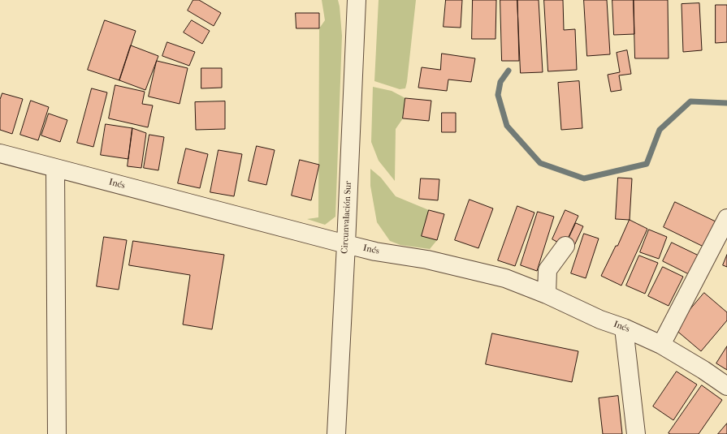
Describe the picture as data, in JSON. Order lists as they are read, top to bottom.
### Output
{
  "streets": {
    "street": ["Inés", "Circunvalación Sur"]
  },
  "crossings": [
    ["Inés", "Circunvalación Sur"]
  ]
}
